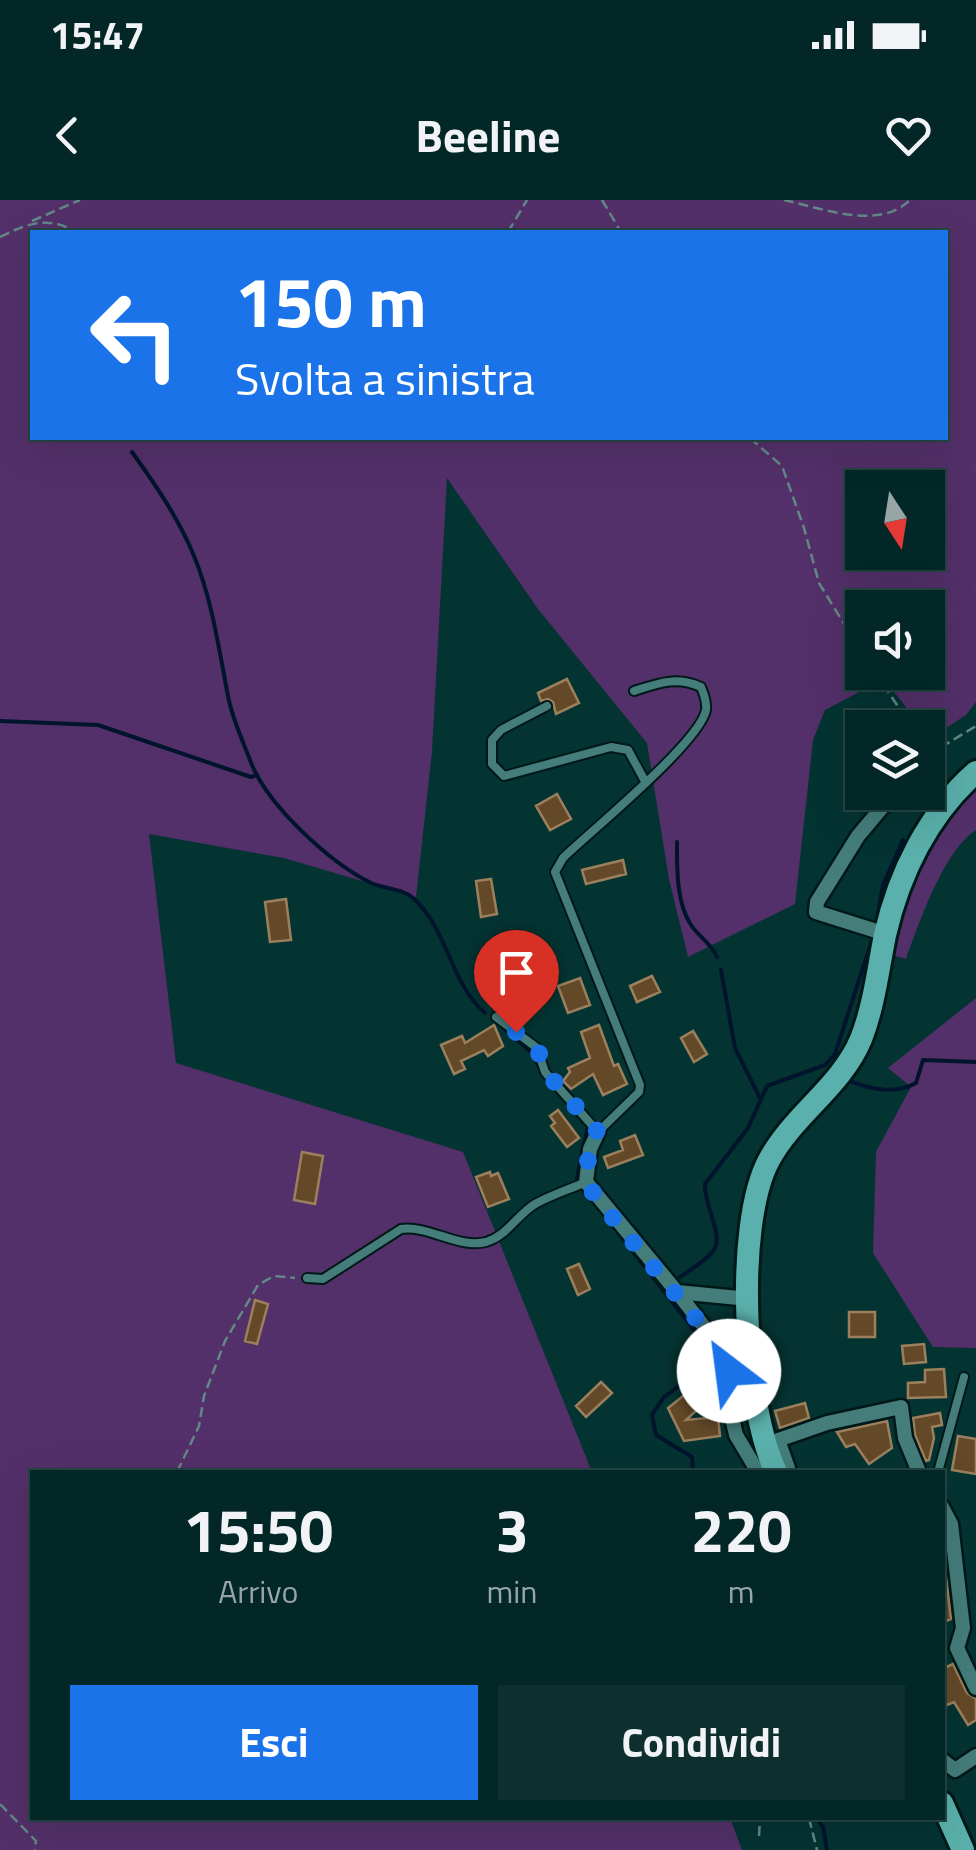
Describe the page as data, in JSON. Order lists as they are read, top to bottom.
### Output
{
  "north": "bottom",
  "page": {
    "status": "15:47",
    "header": "Beeline",
    "turn": ["150 m", "Svolta a sinistra"],
    "eta": [
      "15:50",
      "Arrivo",
      "3",
      "min",
      "220",
      "m"
    ],
    "buttons": ["Esci", "Condividi"]
  }
}
